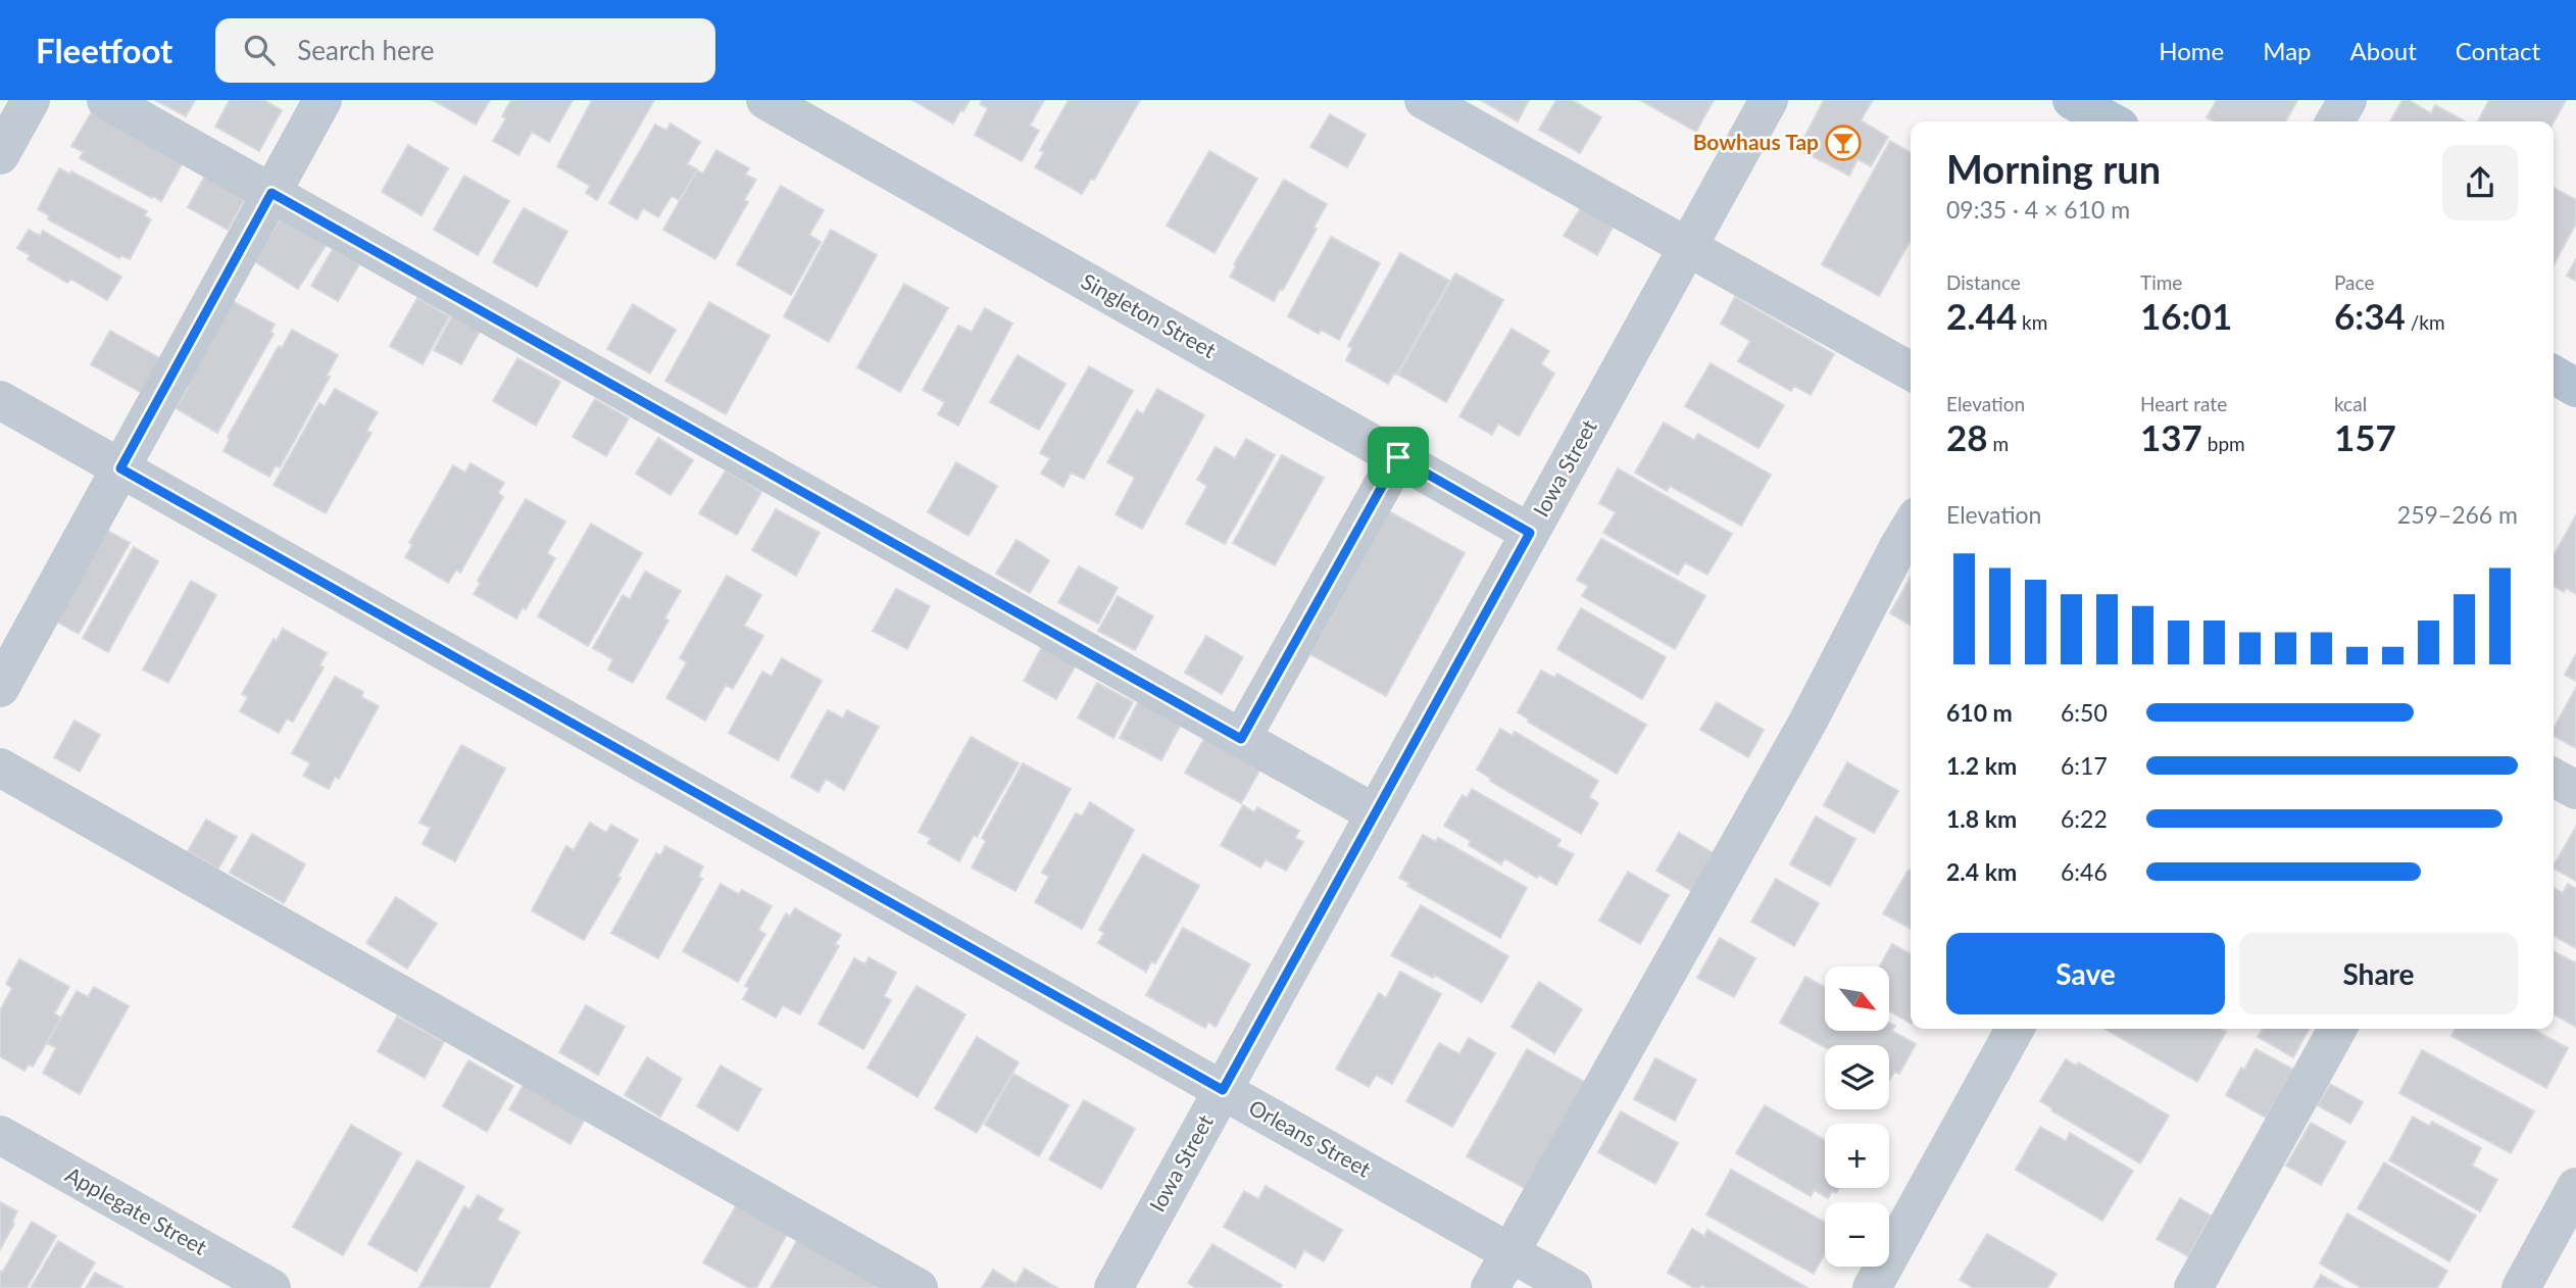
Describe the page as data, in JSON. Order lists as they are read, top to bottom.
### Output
{
  "streets": {
    "street": [
      "Singleton Street",
      "Iowa Street",
      "Orleans Street",
      "Applegate Street"
    ]
  },
  "crossings": [
    ["Singleton Street", "Iowa Street"],
    ["Iowa Street", "Orleans Street"]
  ],
  "places": {
    "bar": ["Bowhaus Tap"]
  },
  "north": "bottom right",
  "page": {
    "header": "Fleetfoot",
    "search": "Search here",
    "nav": [
      "Home",
      "Map",
      "About",
      "Contact"
    ],
    "heading": ["Morning run", "09:35 · 4 × 610 m"],
    "stats": [
      ["Distance", "2.44 km"],
      ["Time", "16:01"],
      ["Pace", "6:34 /km"],
      ["Elevation", "28 m"],
      ["Heart rate", "137 bpm"],
      ["kcal", "157"]
    ],
    "chart": ["Elevation", "259–266 m"],
    "list": [
      {
        "name": "610 m",
        "note": "6:50"
      },
      {
        "name": "1.2 km",
        "note": "6:17"
      },
      {
        "name": "1.8 km",
        "note": "6:22"
      },
      {
        "name": "2.4 km",
        "note": "6:46"
      }
    ],
    "buttons": ["Save", "Share"],
    "map_buttons": ["+", "−"]
  }
}
